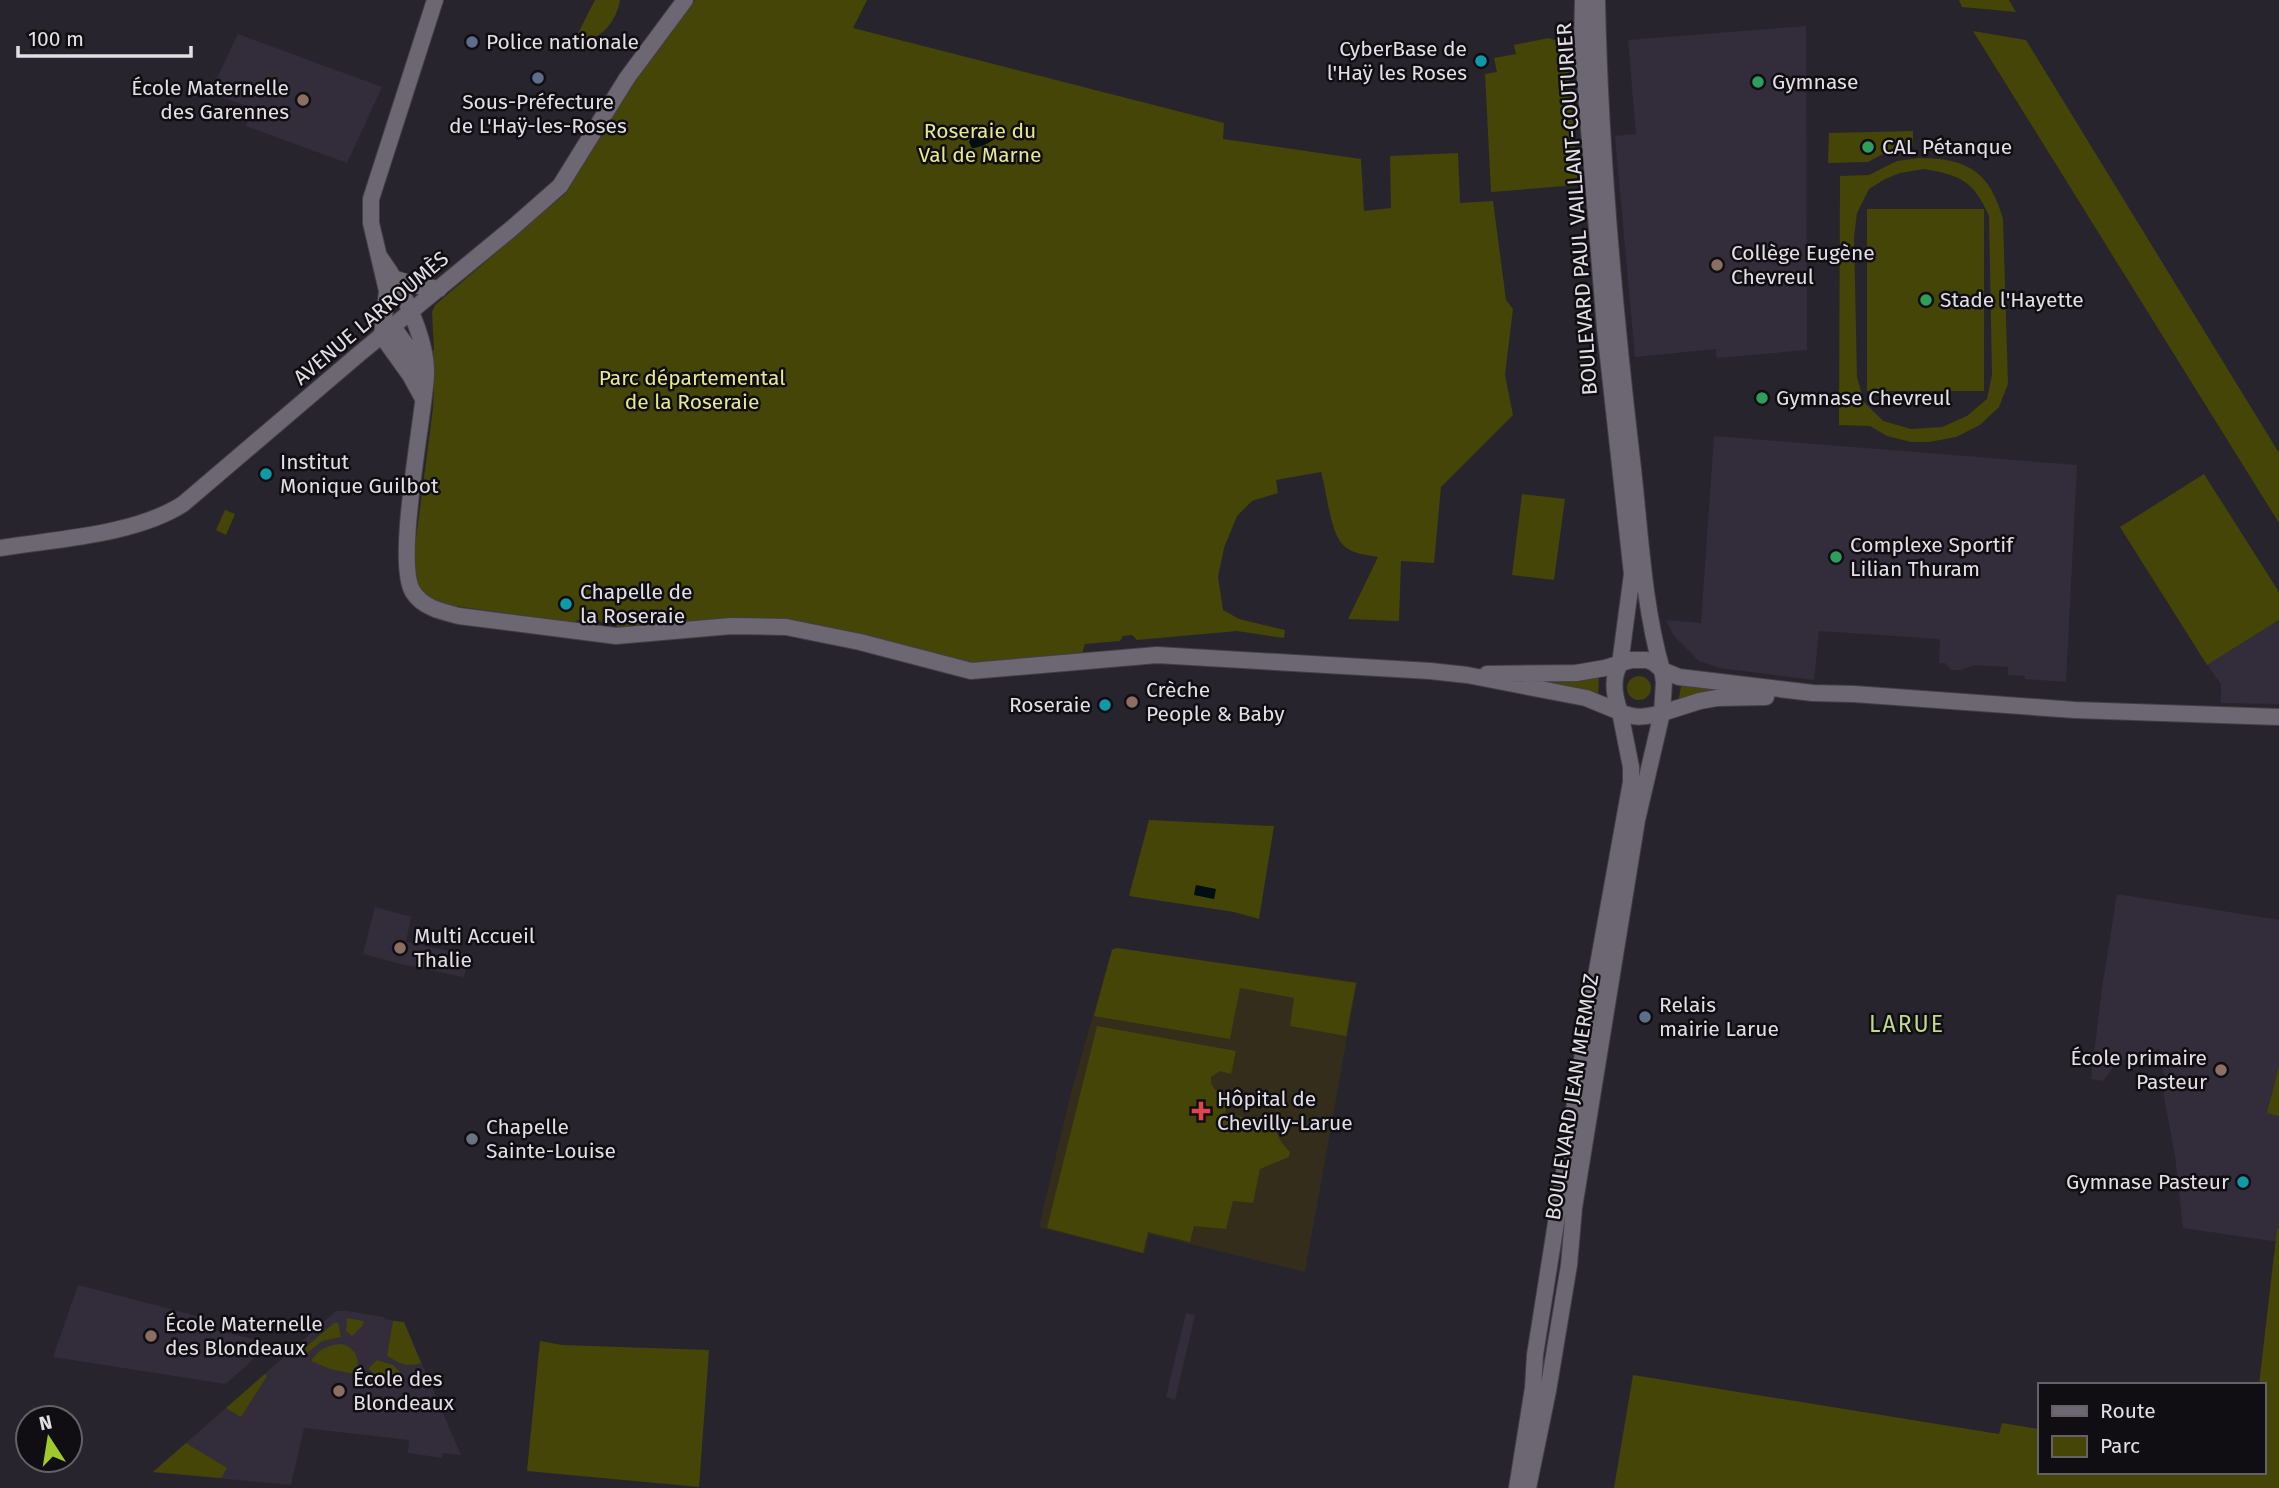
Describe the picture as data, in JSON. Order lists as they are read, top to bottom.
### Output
{
  "streets": {
    "main road": ["BOULEVARD PAUL VAILLANT-COUTURIER", "AVENUE LARROUMÈS", "BOULEVARD JEAN MERMOZ"]
  },
  "crossings": [
    ["BOULEVARD PAUL VAILLANT-COUTURIER", "BOULEVARD JEAN MERMOZ"]
  ],
  "districts": ["LARUE"],
  "parks": ["Roseraie du Val de Marne", "Parc départemental de la Roseraie"],
  "places": {
    "other": [
      "Police nationale",
      "CyberBase de l'Haÿ les Roses",
      "Sous-Préfecture de L'Haÿ-les-Roses",
      "Gymnase",
      "École Maternelle des Garennes",
      "CAL Pétanque",
      "Collège Eugène Chevreul",
      "Stade l'Hayette",
      "Gymnase Chevreul",
      "Institut Monique Guilbot",
      "Complexe Sportif Lilian Thuram",
      "Chapelle de la Roseraie",
      "Crèche People & Baby",
      "Roseraie",
      "Multi Accueil Thalie",
      "Relais mairie Larue",
      "École primaire Pasteur",
      "Chapelle Sainte-Louise",
      "Gymnase Pasteur",
      "École Maternelle des Blondeaux",
      "École des Blondeaux"
    ],
    "health": ["Hôpital de Chevilly-Larue"]
  },
  "legend": ["Route", "Parc"],
  "scale_bar": "100 m",
  "north": "top"
}
